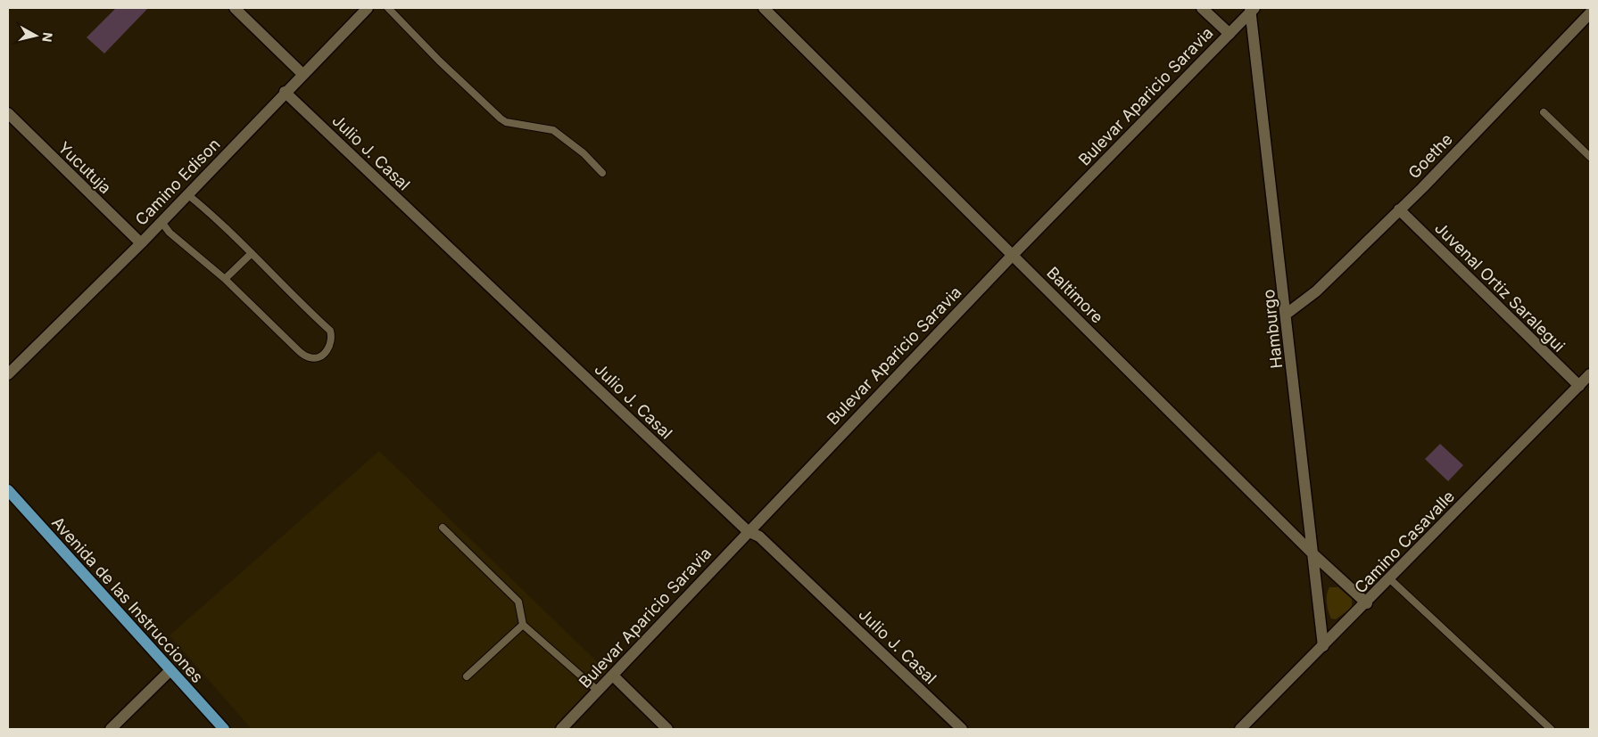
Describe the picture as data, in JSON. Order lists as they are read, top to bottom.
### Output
{
  "streets": {
    "main road": ["Avenida de las Instrucciones"],
    "street": [
      "Bulevar Aparicio Saravia",
      "Julio J. Casal",
      "Goethe",
      "Yucutuja",
      "Camino Edison",
      "Juvenal Ortiz Saralegui",
      "Baltimore",
      "Hamburgo",
      "Camino Casavalle"
    ]
  },
  "crossings": [
    ["Bulevar Aparicio Saravia", "Julio J. Casal"],
    ["Bulevar Aparicio Saravia", "Baltimore"],
    ["Bulevar Aparicio Saravia", "Hamburgo"],
    ["Julio J. Casal", "Camino Edison"],
    ["Goethe", "Juvenal Ortiz Saralegui"],
    ["Goethe", "Hamburgo"],
    ["Yucutuja", "Camino Edison"],
    ["Juvenal Ortiz Saralegui", "Camino Casavalle"],
    ["Baltimore", "Hamburgo"],
    ["Baltimore", "Camino Casavalle"],
    ["Hamburgo", "Camino Casavalle"]
  ],
  "north": "right"
}
